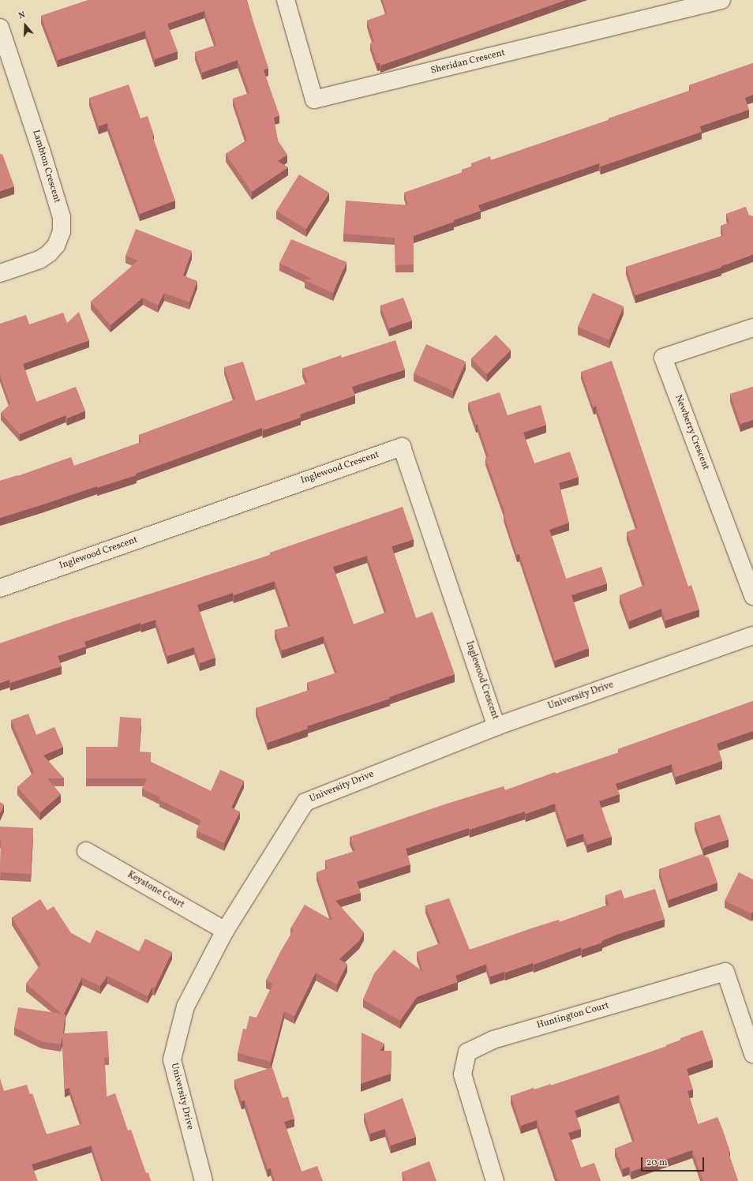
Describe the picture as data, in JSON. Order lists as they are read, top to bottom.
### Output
{
  "streets": {
    "street": [
      "Sheridan Crescent",
      "Lambton Crescent",
      "Newberry Crescent",
      "Inglewood Crescent",
      "University Drive",
      "Keystone Court",
      "Huntington Court"
    ]
  },
  "crossings": [
    ["Inglewood Crescent", "University Drive"],
    ["University Drive", "Keystone Court"]
  ],
  "scale_bar": "20 m",
  "north": "top"
}
